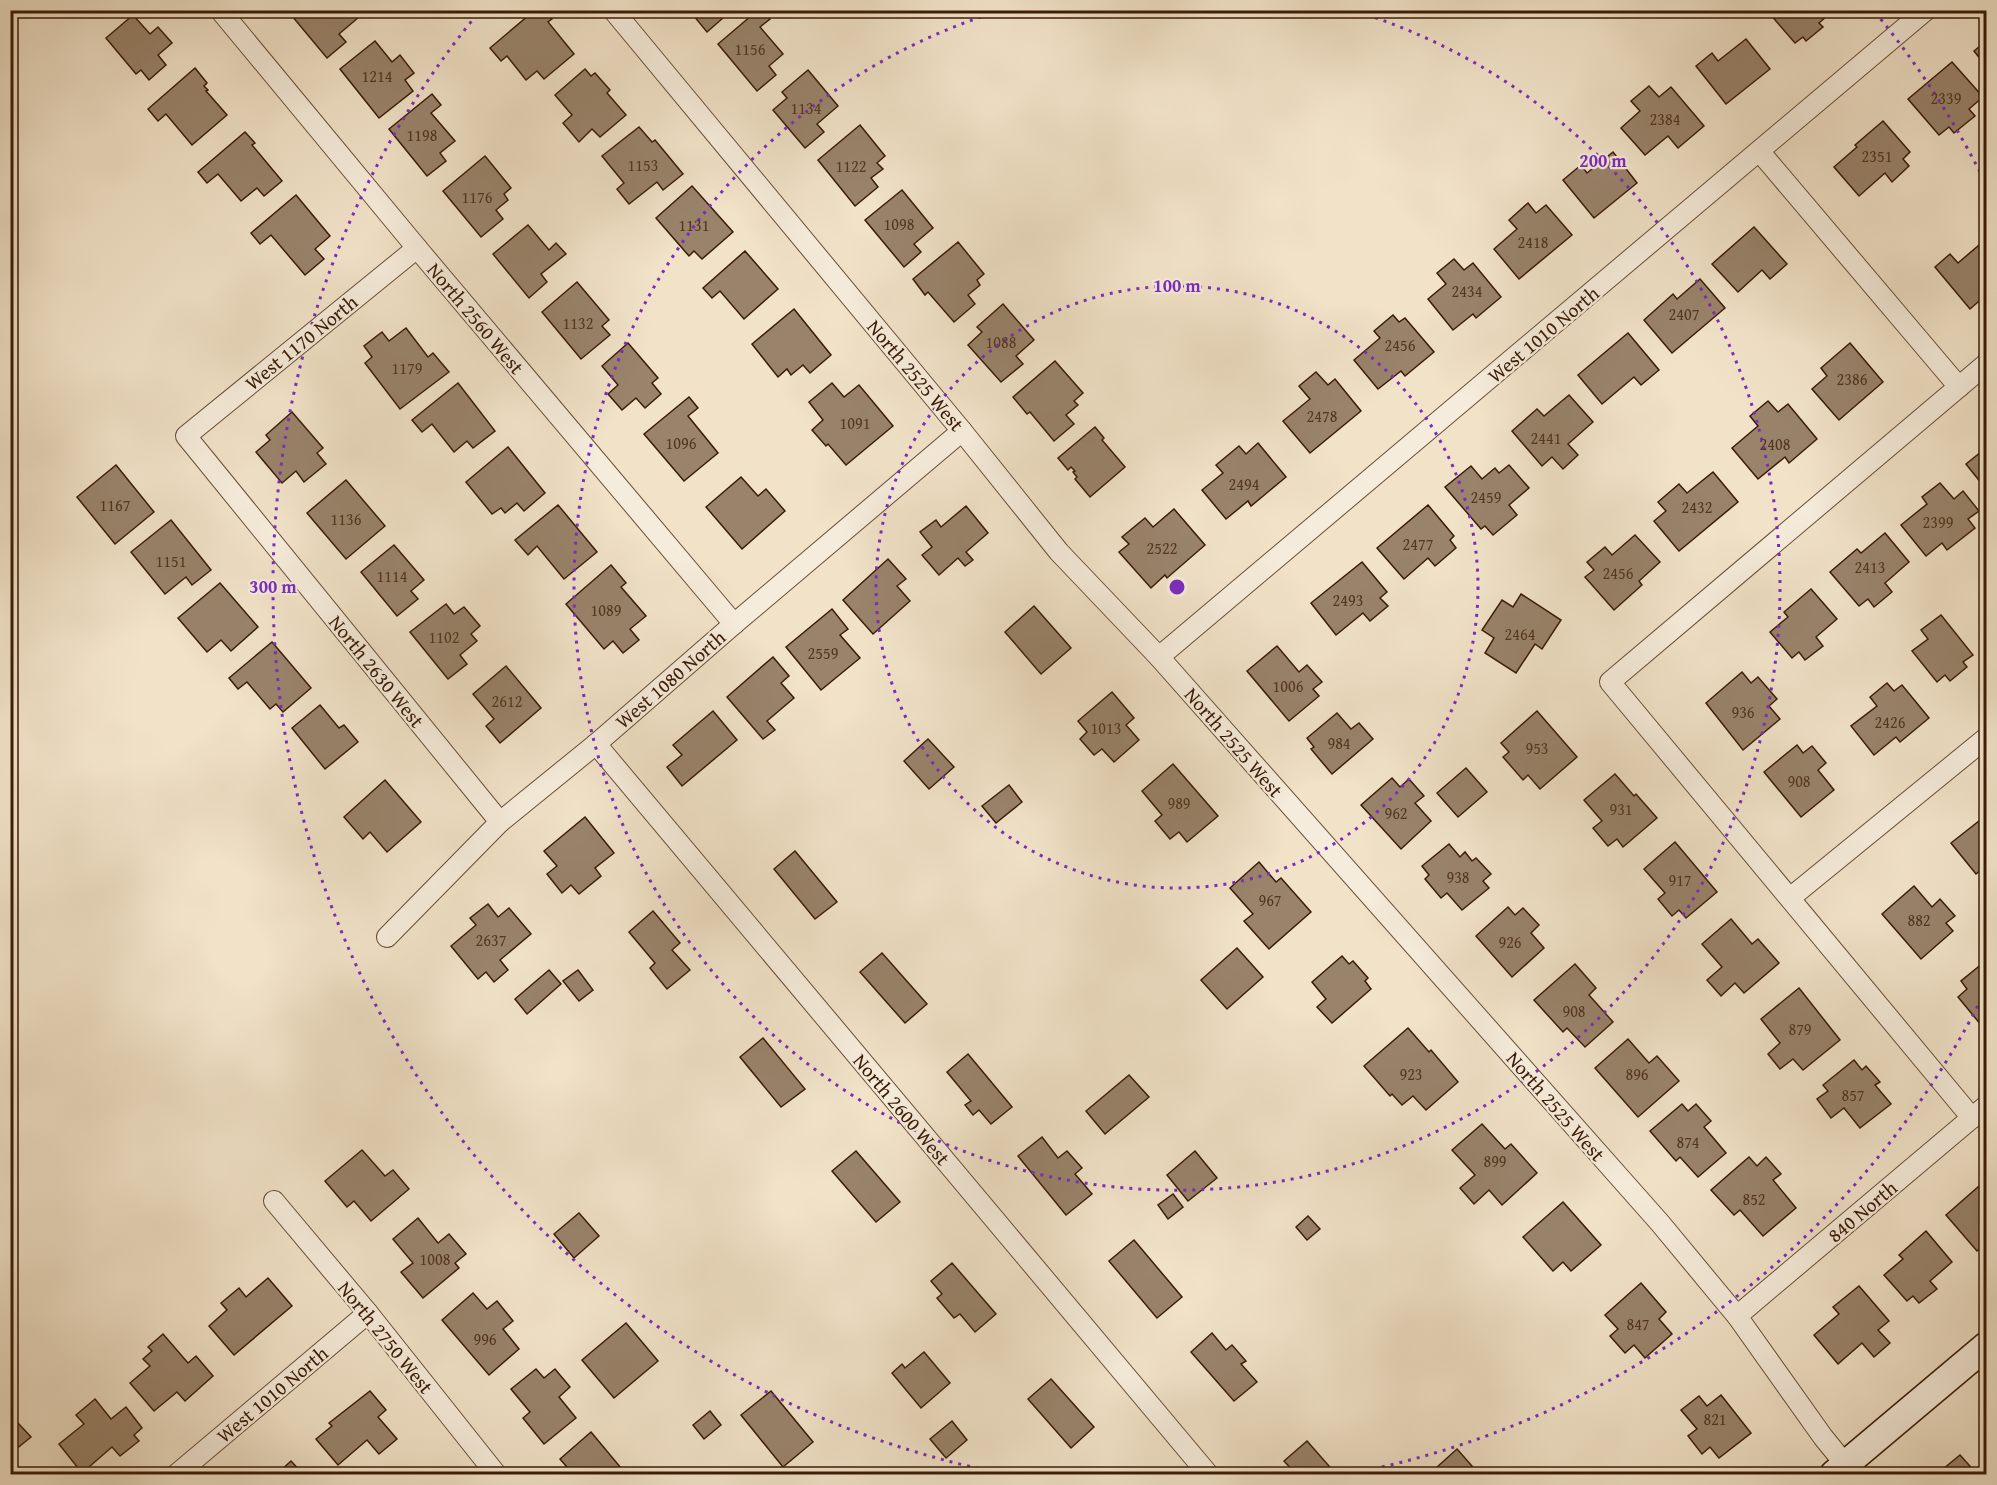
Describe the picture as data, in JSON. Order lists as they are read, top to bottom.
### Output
{
  "streets": {
    "street": [
      "North 2560 West",
      "West 1010 North",
      "West 1170 North",
      "North 2525 West",
      "North 2630 West",
      "West 1080 North",
      "North 2600 West",
      "840 North",
      "North 2750 West"
    ]
  },
  "crossings": [
    ["North 2560 West", "West 1170 North"],
    ["North 2560 West", "West 1080 North"],
    ["West 1010 North", "North 2525 West"],
    ["West 1010 North", "North 2750 West"],
    ["West 1170 North", "North 2630 West"],
    ["North 2525 West", "West 1080 North"],
    ["North 2525 West", "840 North"],
    ["North 2630 West", "West 1080 North"],
    ["West 1080 North", "North 2600 West"]
  ],
  "house_numbers": [
    "1156",
    "1214",
    "2339",
    "1134",
    "2384",
    "1198",
    "2351",
    "1153",
    "1122",
    "1176",
    "1098",
    "1131",
    "2418",
    "2434",
    "2407",
    "1132",
    "1088",
    "2456",
    "1179",
    "2386",
    "2478",
    "1091",
    "2441",
    "1096",
    "2408",
    "2494",
    "2459",
    "1167",
    "2432",
    "1136",
    "2399",
    "2477",
    "2522",
    "1151",
    "2413",
    "2456",
    "1114",
    "2493",
    "1089",
    "2464",
    "1102",
    "2559",
    "1006",
    "2612",
    "936",
    "2426",
    "1013",
    "984",
    "953",
    "908",
    "989",
    "931",
    "962",
    "938",
    "917",
    "967",
    "882",
    "2637",
    "926",
    "908",
    "879",
    "923",
    "896",
    "857",
    "874",
    "899",
    "852",
    "1008",
    "847",
    "996",
    "821"
  ],
  "rings": ["200 m", "100 m", "300 m"]
}
